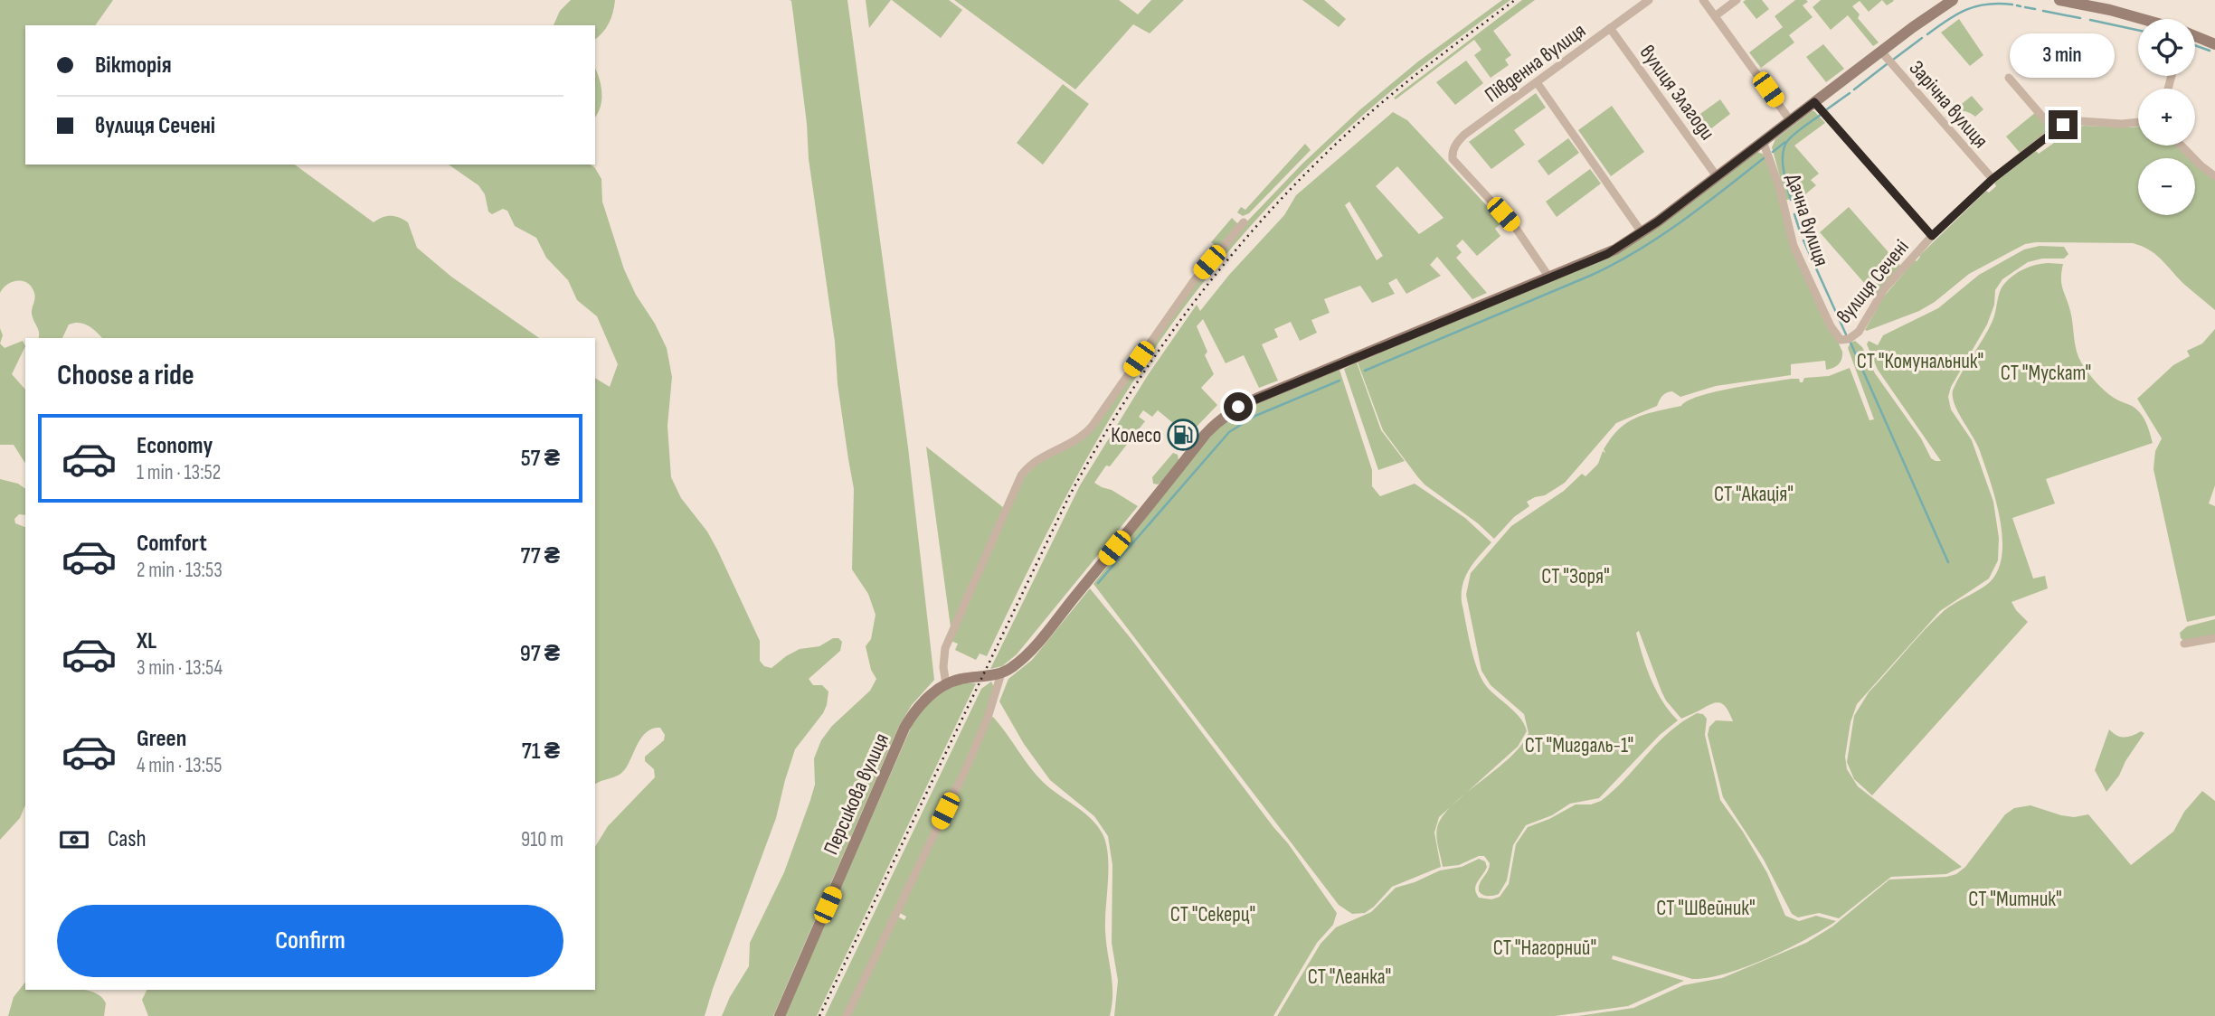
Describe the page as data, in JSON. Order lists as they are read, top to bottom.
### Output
{
  "streets": {
    "main road": ["Персикова вулиця"],
    "street": [
      "Південна вулиця",
      "вулиця Злагоди",
      "Зарічна вулиця",
      "Дачна вулиця",
      "вулиця Сечені"
    ]
  },
  "crossings": [
    ["Південна вулиця", "вулиця Злагоди"],
    ["Південна вулиця", "Персикова вулиця"],
    ["вулиця Злагоди", "Персикова вулиця"],
    ["Зарічна вулиця", "вулиця Сечені"],
    ["Зарічна вулиця", "Персикова вулиця"],
    ["Дачна вулиця", "вулиця Сечені"],
    ["Дачна вулиця", "Персикова вулиця"]
  ],
  "parks": [
    "СТ \"Комунальник\"",
    "СТ \"Мускат\"",
    "СТ \"Акація\"",
    "СТ \"Зоря\"",
    "СТ \"Мигдаль-1\"",
    "СТ \"Митник\"",
    "СТ \"Швейник\"",
    "СТ \"Секерц\"",
    "СТ \"Нагорний\"",
    "СТ \"Леанка\""
  ],
  "places": {
    "fuel station": ["Колесо"]
  },
  "page": {
    "map_buttons": ["+", "−"],
    "banner": ["Вікторія", "вулиця Сечені"],
    "bubble": "3 min",
    "heading": "Choose a ride",
    "list": [
      {
        "name": "Economy",
        "note": "1 min · 13:52",
        "value": "57 ₴"
      },
      {
        "name": "Comfort",
        "note": "2 min · 13:53",
        "value": "77 ₴"
      },
      {
        "name": "XL",
        "note": "3 min · 13:54",
        "value": "97 ₴"
      },
      {
        "name": "Green",
        "note": "4 min · 13:55",
        "value": "71 ₴"
      }
    ],
    "pay": ["Cash", "910 m"],
    "buttons": "Confirm"
  }
}
